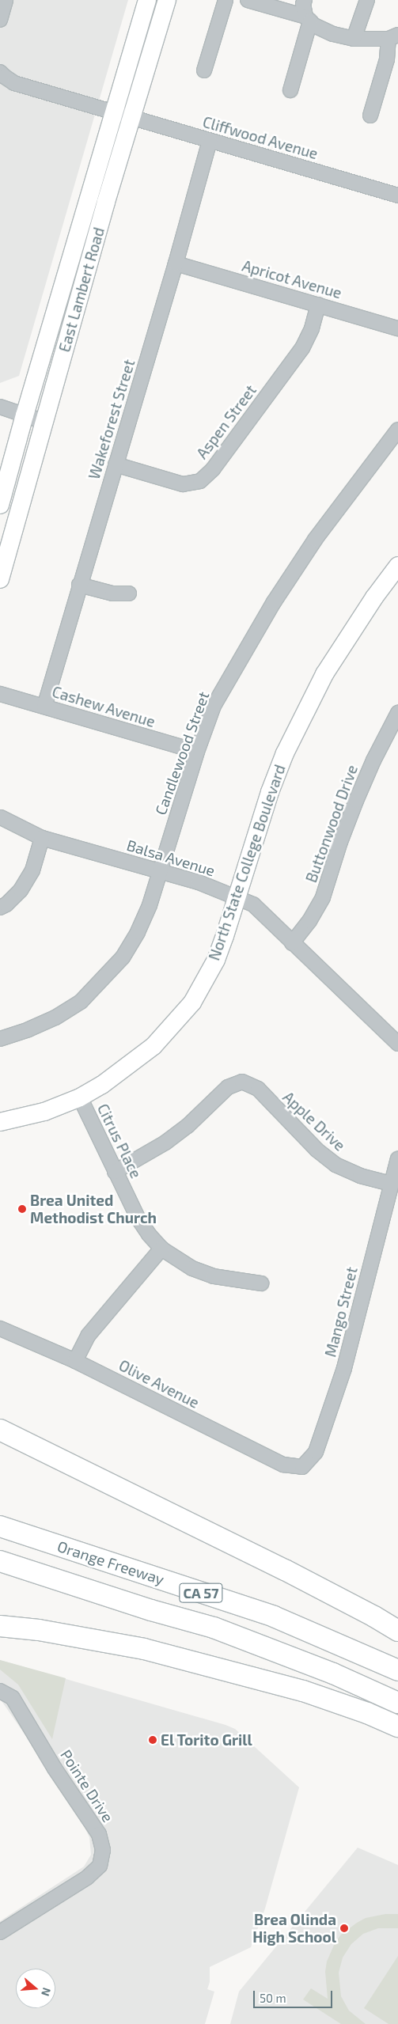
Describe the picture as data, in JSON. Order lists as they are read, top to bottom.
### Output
{
  "streets": {
    "highway": ["Orange Freeway", "CA 57"],
    "main road": ["East Lambert Road", "North State College Boulevard"],
    "street": [
      "Cliffwood Avenue",
      "Apricot Avenue",
      "Wakeforest Street",
      "Aspen Street",
      "Cashew Avenue",
      "Candlewood Street",
      "Buttonwood Drive",
      "Balsa Avenue",
      "Apple Drive",
      "Citrus Place",
      "Mango Street",
      "Olive Avenue",
      "Pointe Drive"
    ]
  },
  "crossings": [
    ["Cliffwood Avenue", "East Lambert Road"],
    ["Cliffwood Avenue", "Wakeforest Street"],
    ["Apricot Avenue", "Wakeforest Street"],
    ["Apricot Avenue", "Aspen Street"],
    ["Wakeforest Street", "Aspen Street"],
    ["Wakeforest Street", "Cashew Avenue"],
    ["Cashew Avenue", "Candlewood Street"],
    ["Candlewood Street", "Balsa Avenue"],
    ["Buttonwood Drive", "Balsa Avenue"],
    ["Balsa Avenue", "North State College Boulevard"],
    ["North State College Boulevard", "Citrus Place"],
    ["Apple Drive", "Citrus Place"],
    ["Apple Drive", "Mango Street"],
    ["Mango Street", "Olive Avenue"]
  ],
  "places": ["Brea United Methodist Church", "El Torito Grill", "Brea Olinda High School"],
  "scale_bar": "50 m",
  "north": "right"
}
